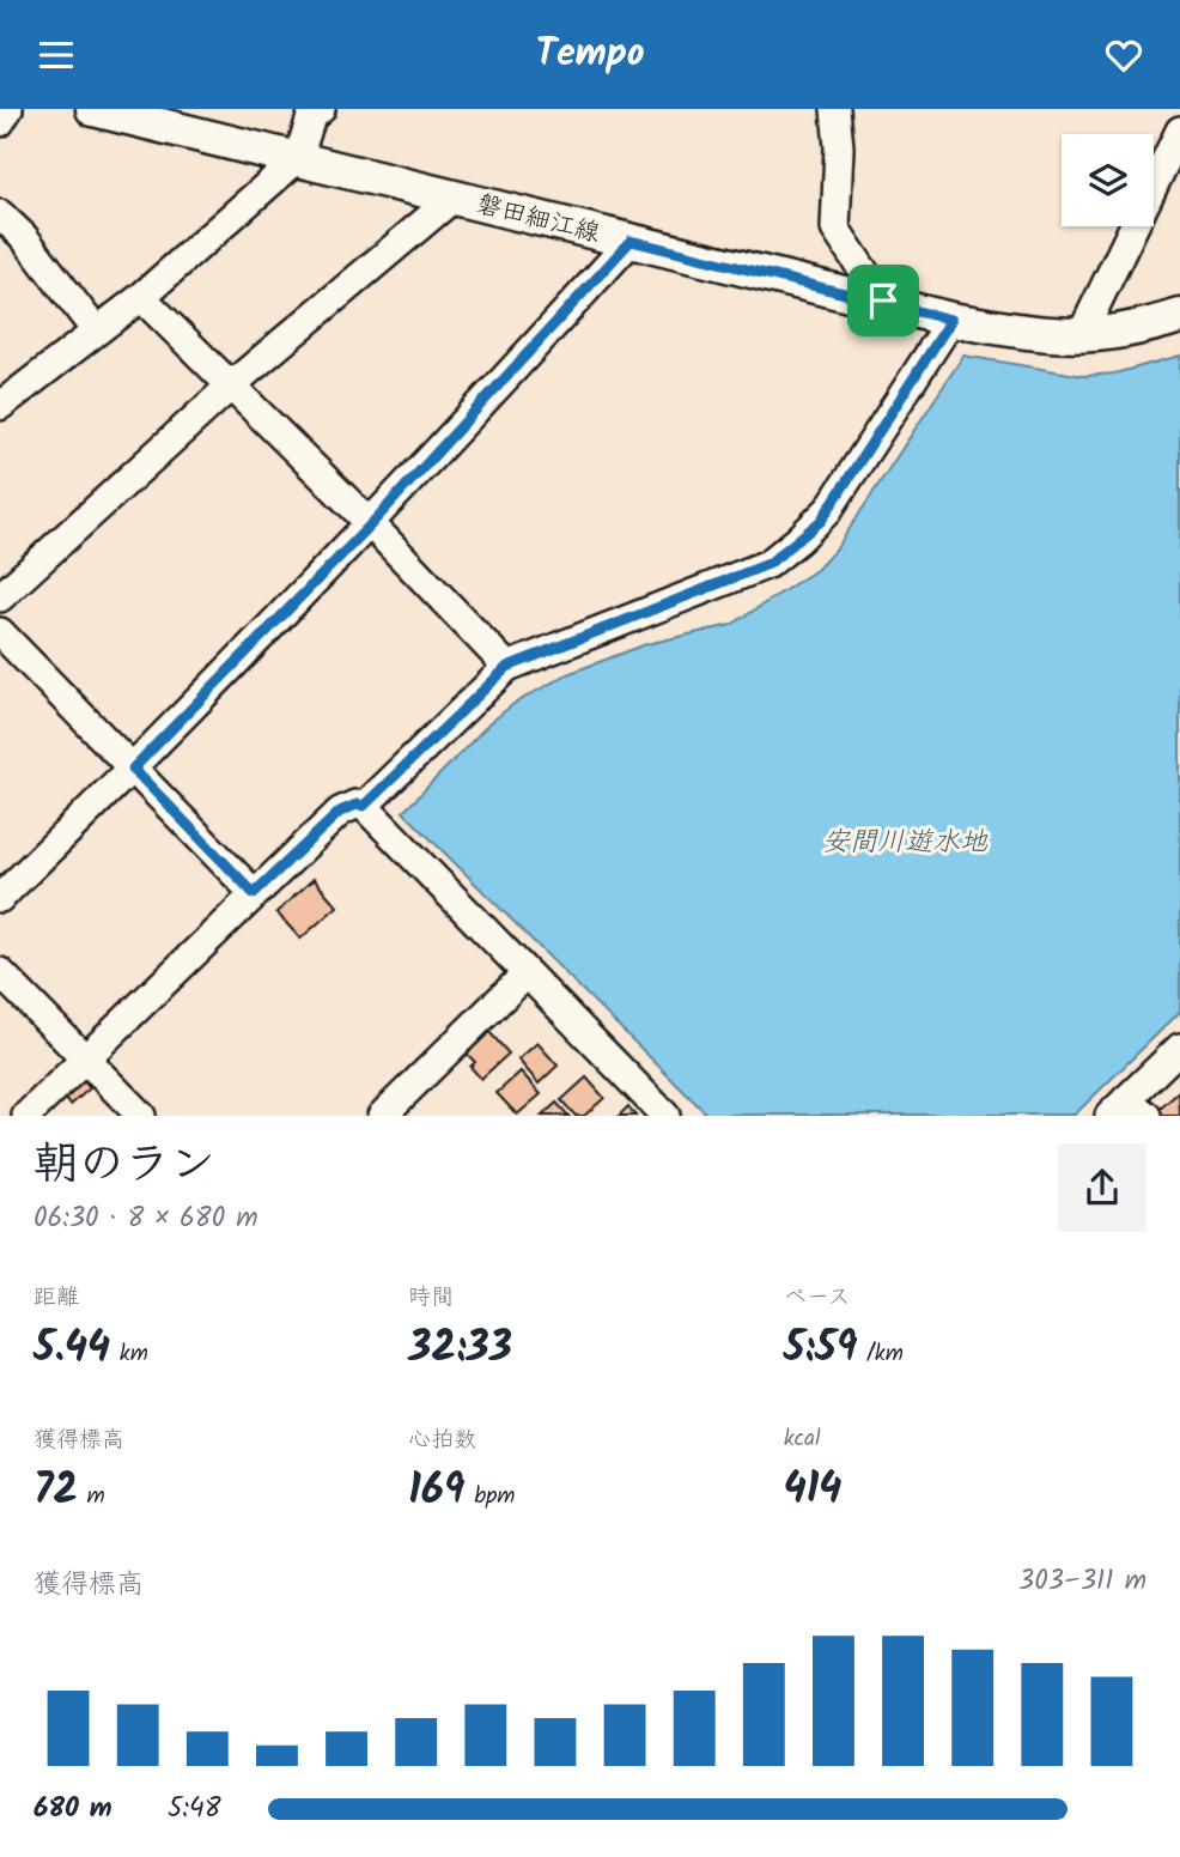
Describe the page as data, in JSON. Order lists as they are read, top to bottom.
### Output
{
  "streets": {
    "main road": ["磐田細江線"]
  },
  "water": ["安間川遊水地"],
  "page": {
    "header": "Tempo",
    "heading": ["朝のラン", "06:30 · 8 × 680 m"],
    "stats": [
      ["距離", "5.44 km"],
      ["時間", "32:33"],
      ["ペース", "5:59 /km"],
      ["獲得標高", "72 m"],
      ["心拍数", "169 bpm"],
      ["kcal", "414"]
    ],
    "chart": ["獲得標高", "303–311 m"],
    "list": [
      {
        "name": "680 m",
        "note": "5:48"
      }
    ]
  }
}
